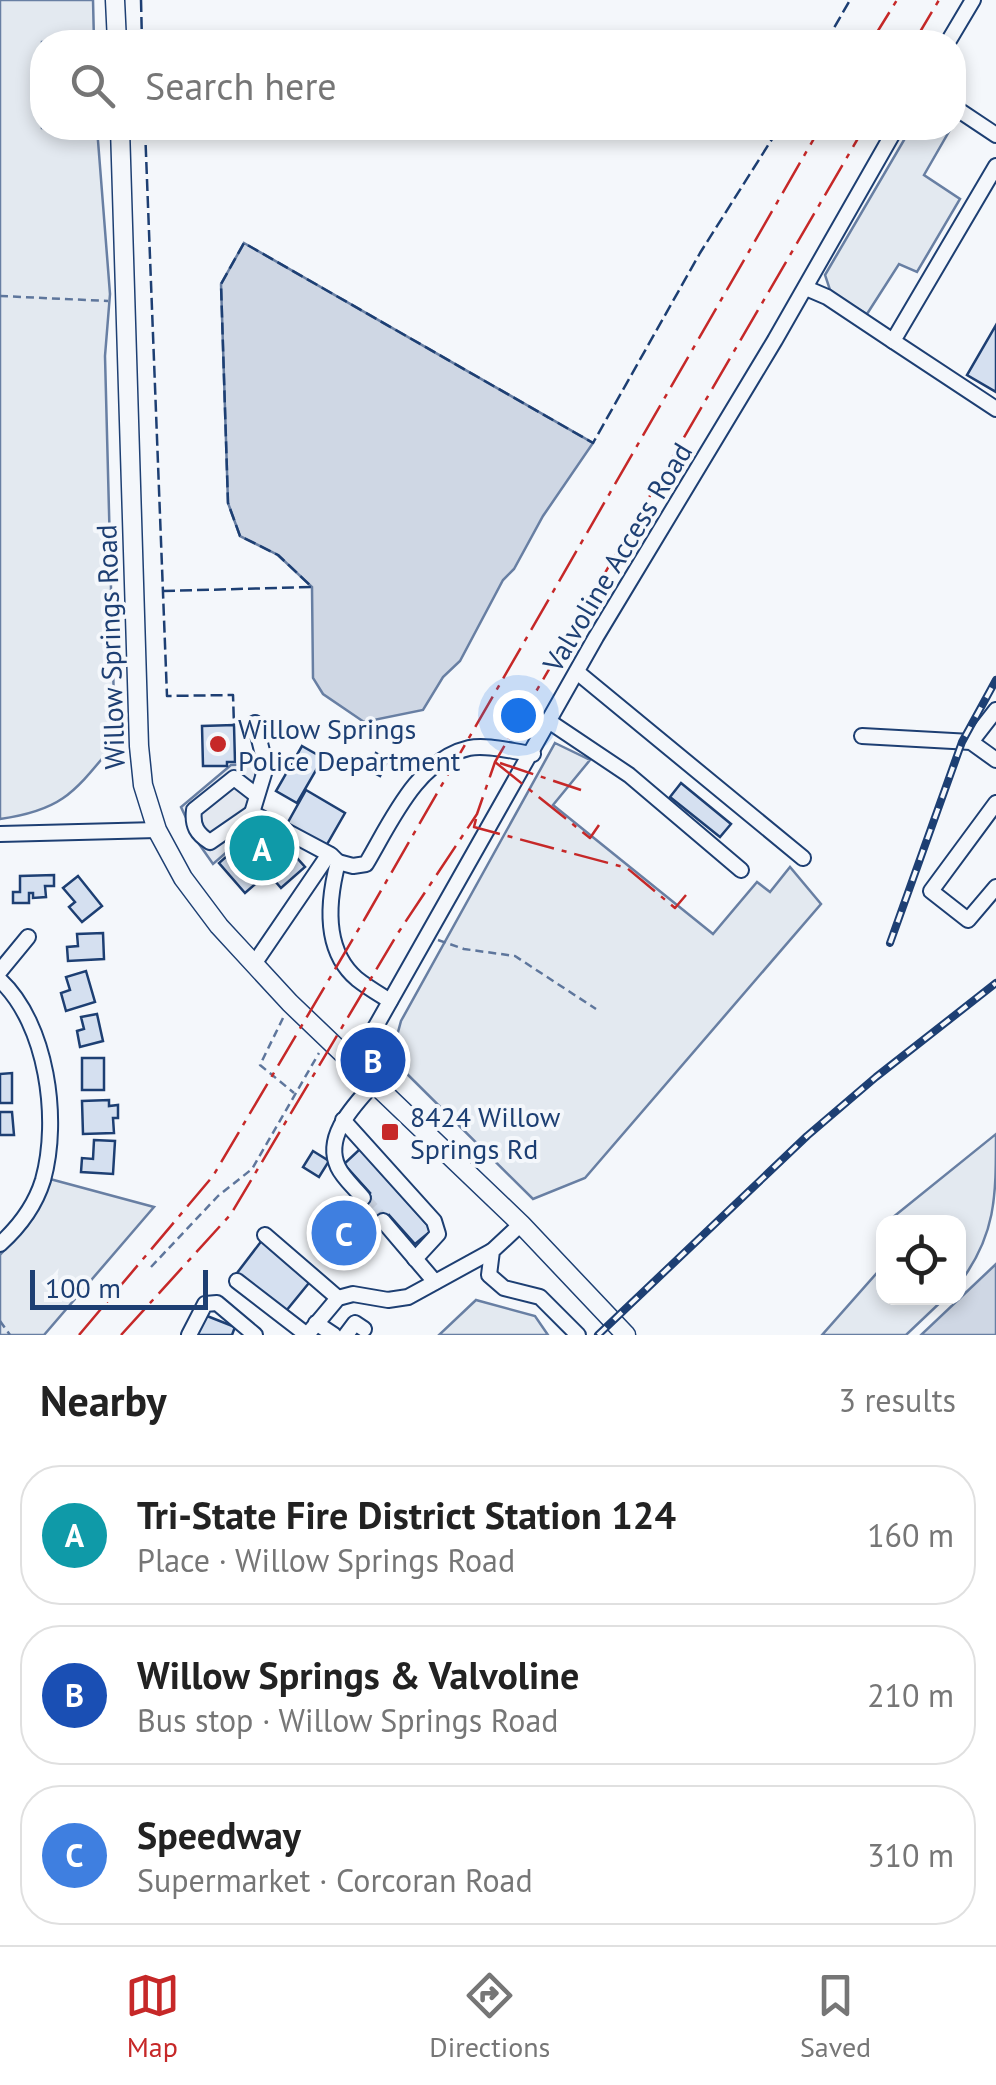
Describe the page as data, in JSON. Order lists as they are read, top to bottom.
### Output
{
  "streets": {
    "main road": ["Willow Springs Road"],
    "street": ["Valvoline Access Road"]
  },
  "crossings": [
    ["Valvoline Access Road", "Willow Springs Road"]
  ],
  "places": {
    "other": ["Willow Springs Police Department"],
    "transit": ["8424 Willow Springs Rd"]
  },
  "scale_bar": "100 m",
  "page": {
    "search": "Search here",
    "pins": ["A", "B", "C"],
    "scale": "100 m",
    "heading": ["Nearby", "3 results"],
    "list": [
      {
        "mark": "A",
        "name": "Tri-State Fire District Station 124",
        "note": "Place · Willow Springs Road",
        "value": "160 m"
      },
      {
        "mark": "B",
        "name": "Willow Springs & Valvoline",
        "note": "Bus stop · Willow Springs Road",
        "value": "210 m"
      },
      {
        "mark": "C",
        "name": "Speedway",
        "note": "Supermarket · Corcoran Road",
        "value": "310 m"
      }
    ],
    "nav": ["Map", "Directions", "Saved"]
  }
}
